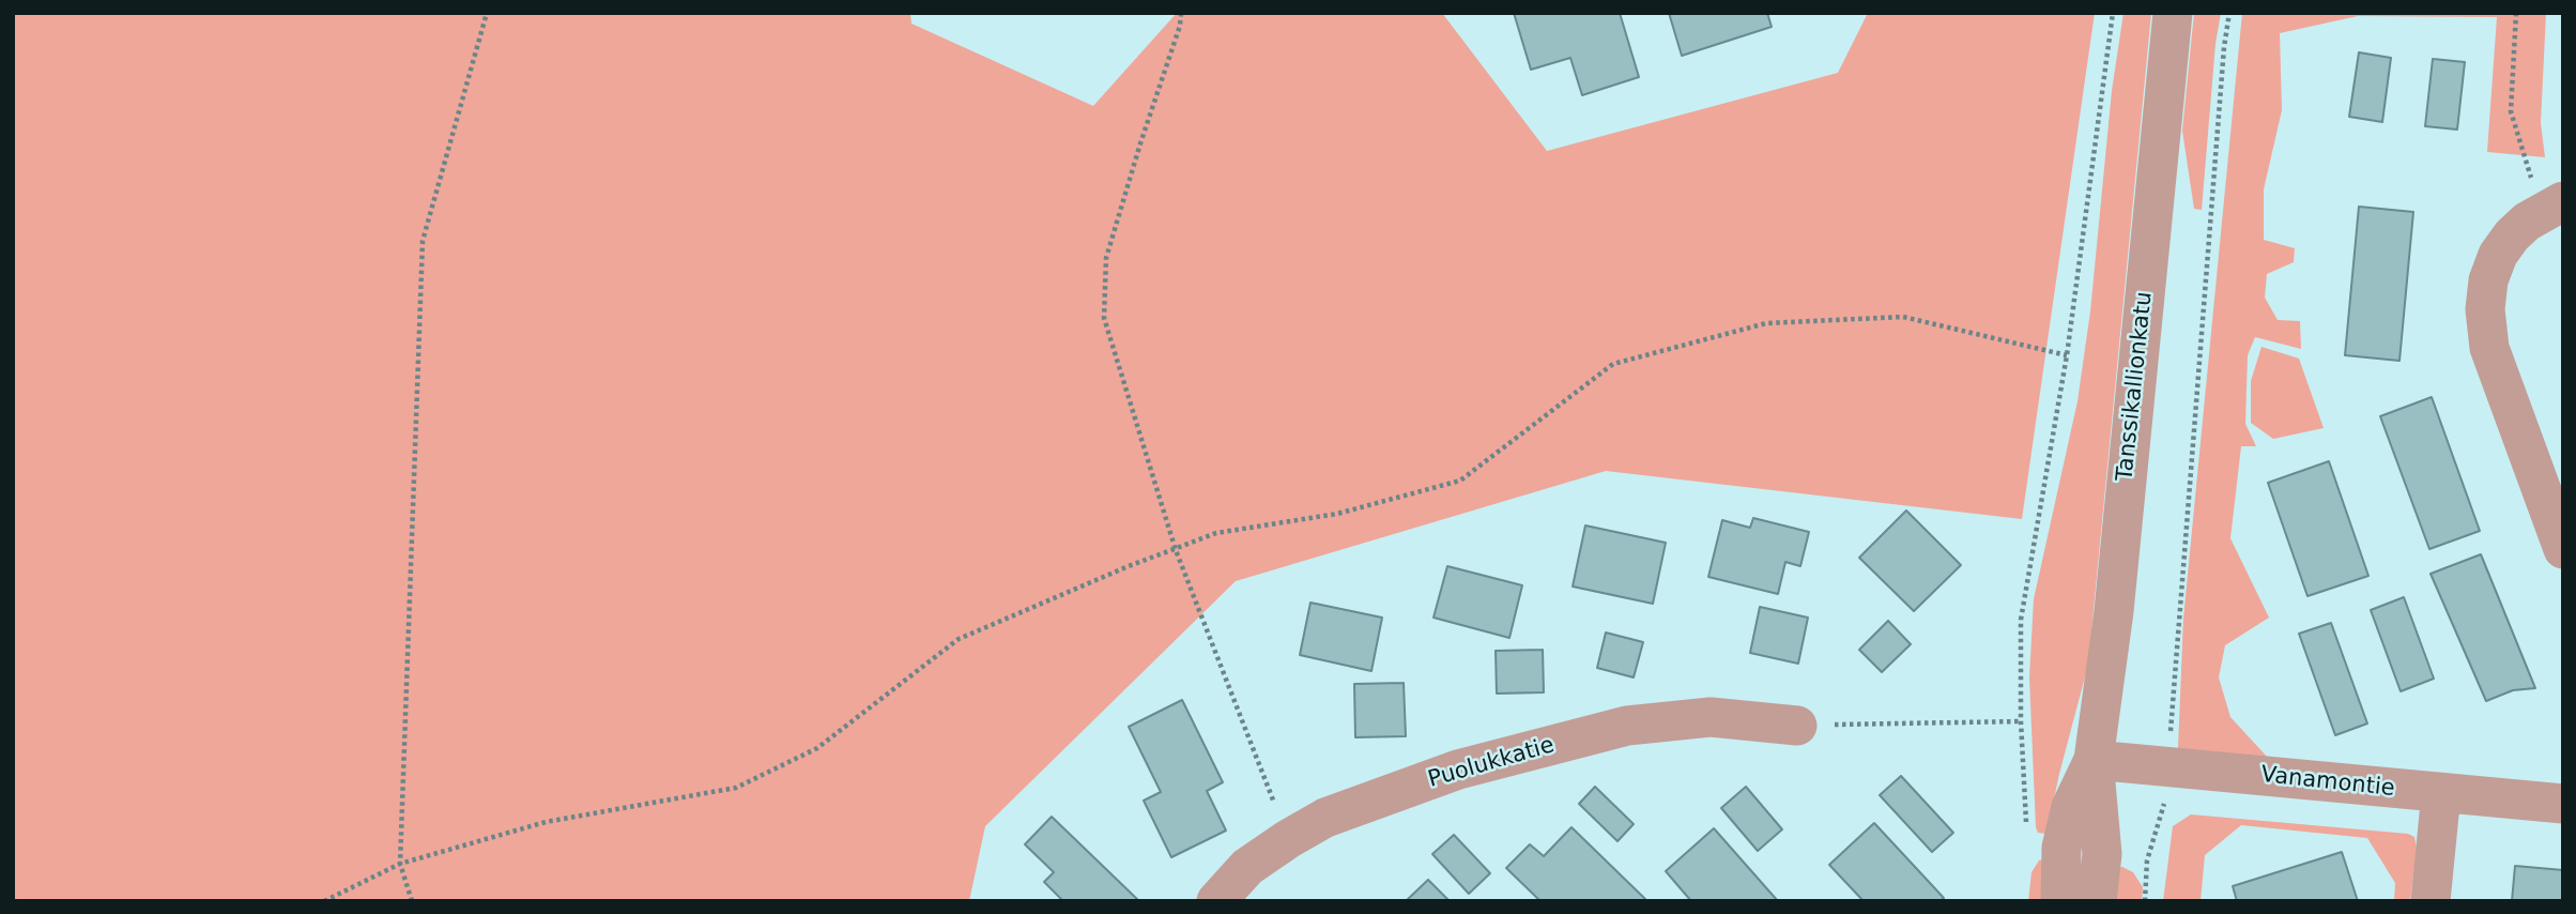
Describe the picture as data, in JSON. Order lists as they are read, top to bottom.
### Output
{
  "streets": {
    "street": ["Tanssikallionkatu", "Puolukkatie", "Vanamontie"]
  },
  "crossings": [
    ["Tanssikallionkatu", "Vanamontie"]
  ]
}
